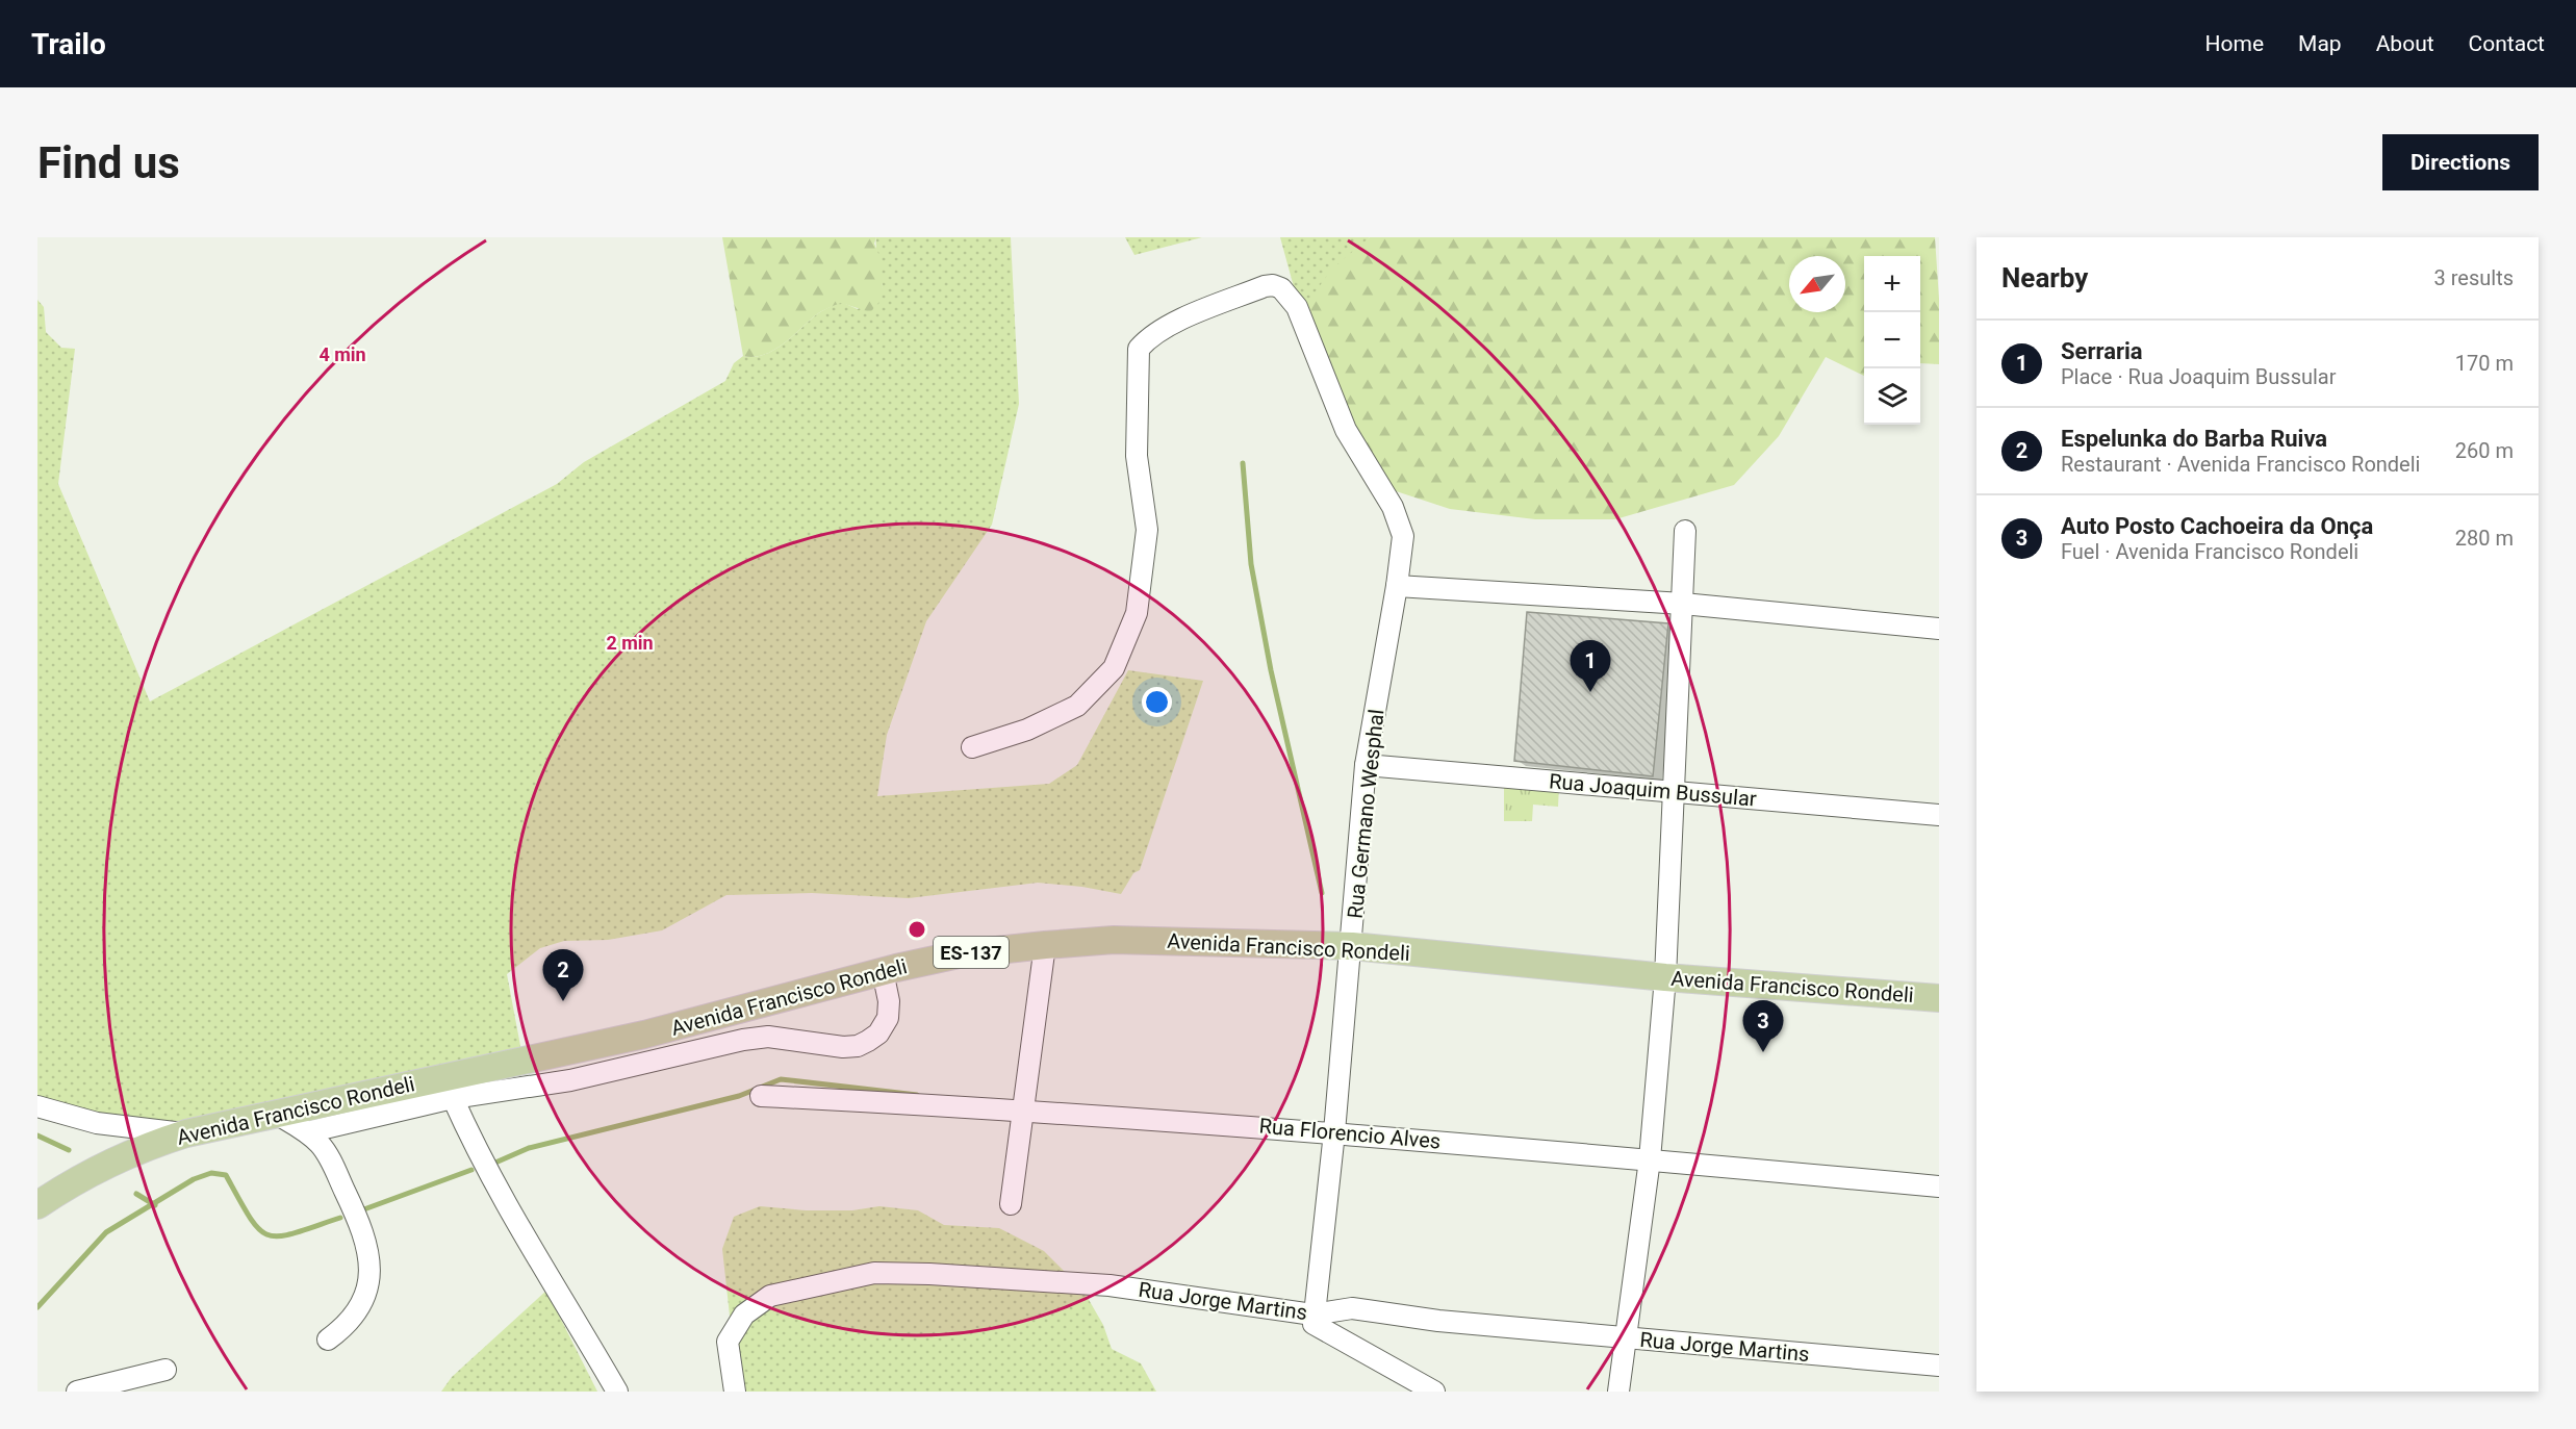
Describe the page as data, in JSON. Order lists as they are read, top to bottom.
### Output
{
  "streets": {
    "main road": ["Avenida Francisco Rondeli", "ES-137"],
    "street": [
      "Rua Joaquim Bussular",
      "Rua Germano Wesphal",
      "Rua Florencio Alves",
      "Rua Jorge Martins"
    ]
  },
  "crossings": [
    ["Rua Joaquim Bussular", "Rua Germano Wesphal"],
    ["Rua Germano Wesphal", "Avenida Francisco Rondeli"],
    ["Rua Germano Wesphal", "Rua Florencio Alves"],
    ["Rua Germano Wesphal", "Rua Jorge Martins"]
  ],
  "north": "bottom left",
  "page": {
    "header": "Trailo",
    "nav": [
      "Home",
      "Map",
      "About",
      "Contact"
    ],
    "buttons": "Directions",
    "title": "Find us",
    "heading": ["Nearby", "3 results"],
    "map_buttons": ["+", "−"],
    "list": [
      {
        "mark": "1",
        "name": "Serraria",
        "note": "Place · Rua Joaquim Bussular",
        "value": "170 m"
      },
      {
        "mark": "2",
        "name": "Espelunka do Barba Ruiva",
        "note": "Restaurant · Avenida Francisco Rondeli",
        "value": "260 m"
      },
      {
        "mark": "3",
        "name": "Auto Posto Cachoeira da Onça",
        "note": "Fuel · Avenida Francisco Rondeli",
        "value": "280 m"
      }
    ],
    "pins": ["1", "2", "3"]
  },
  "rings": ["4 min", "2 min"]
}
